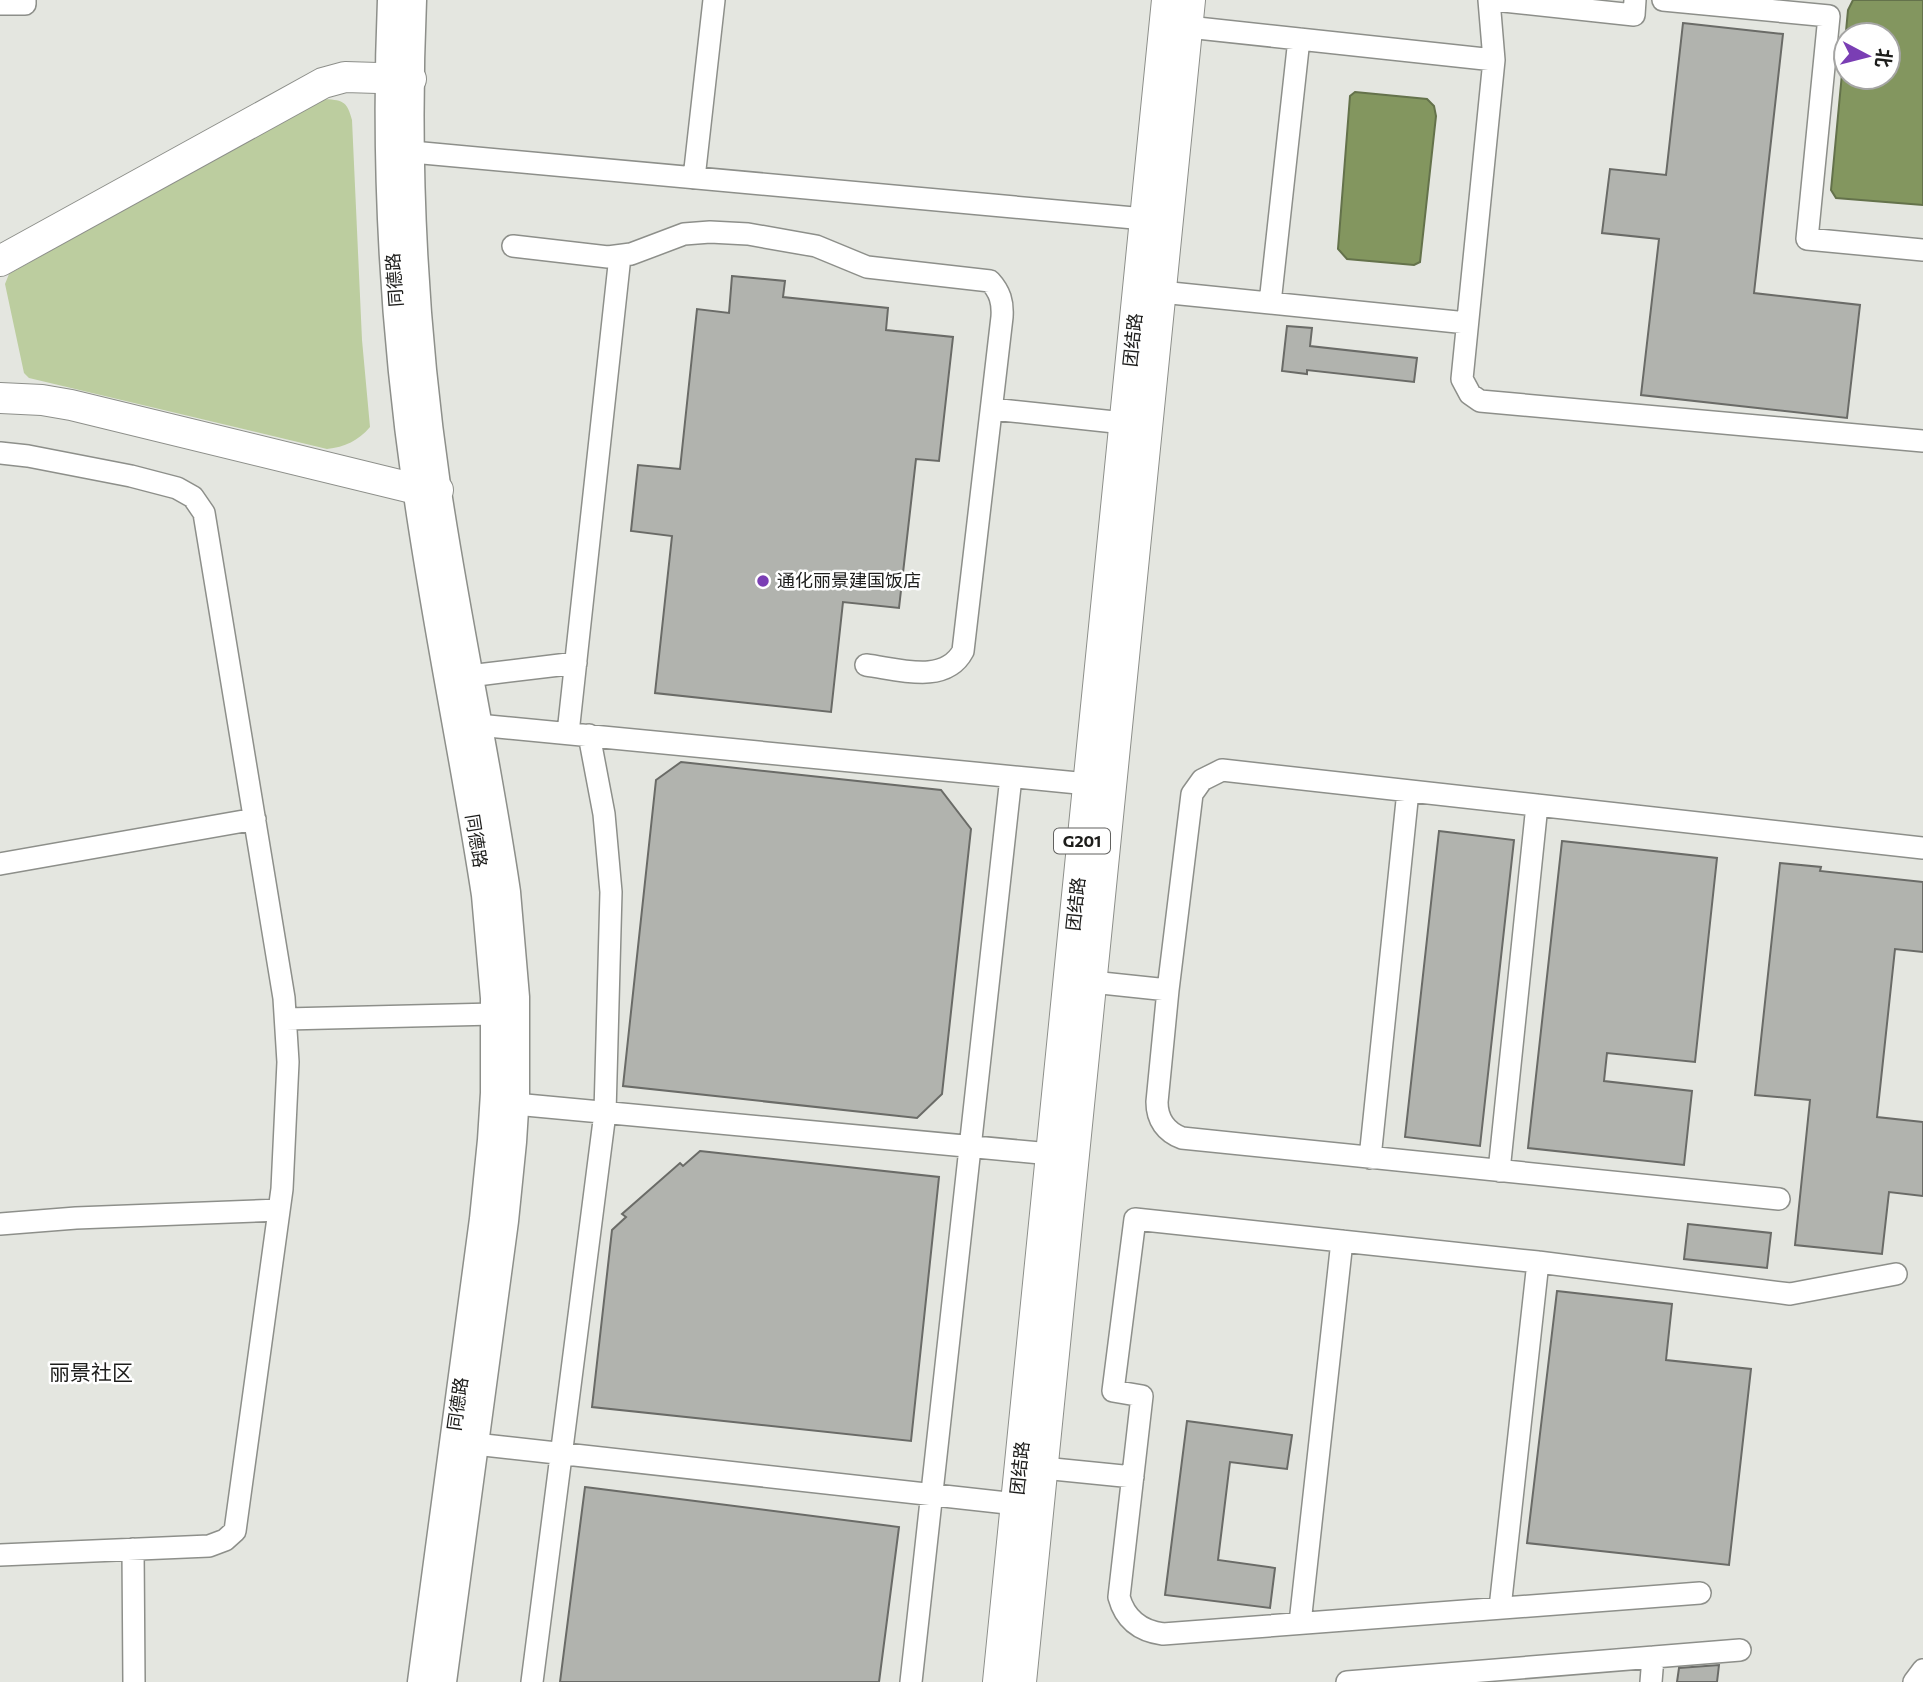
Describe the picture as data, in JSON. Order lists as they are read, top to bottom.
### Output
{
  "streets": {
    "highway": ["团结路", "G201"],
    "main road": ["同德路"]
  },
  "districts": ["丽景社区"],
  "places": ["通化丽景建国饭店"],
  "north": "right"
}
